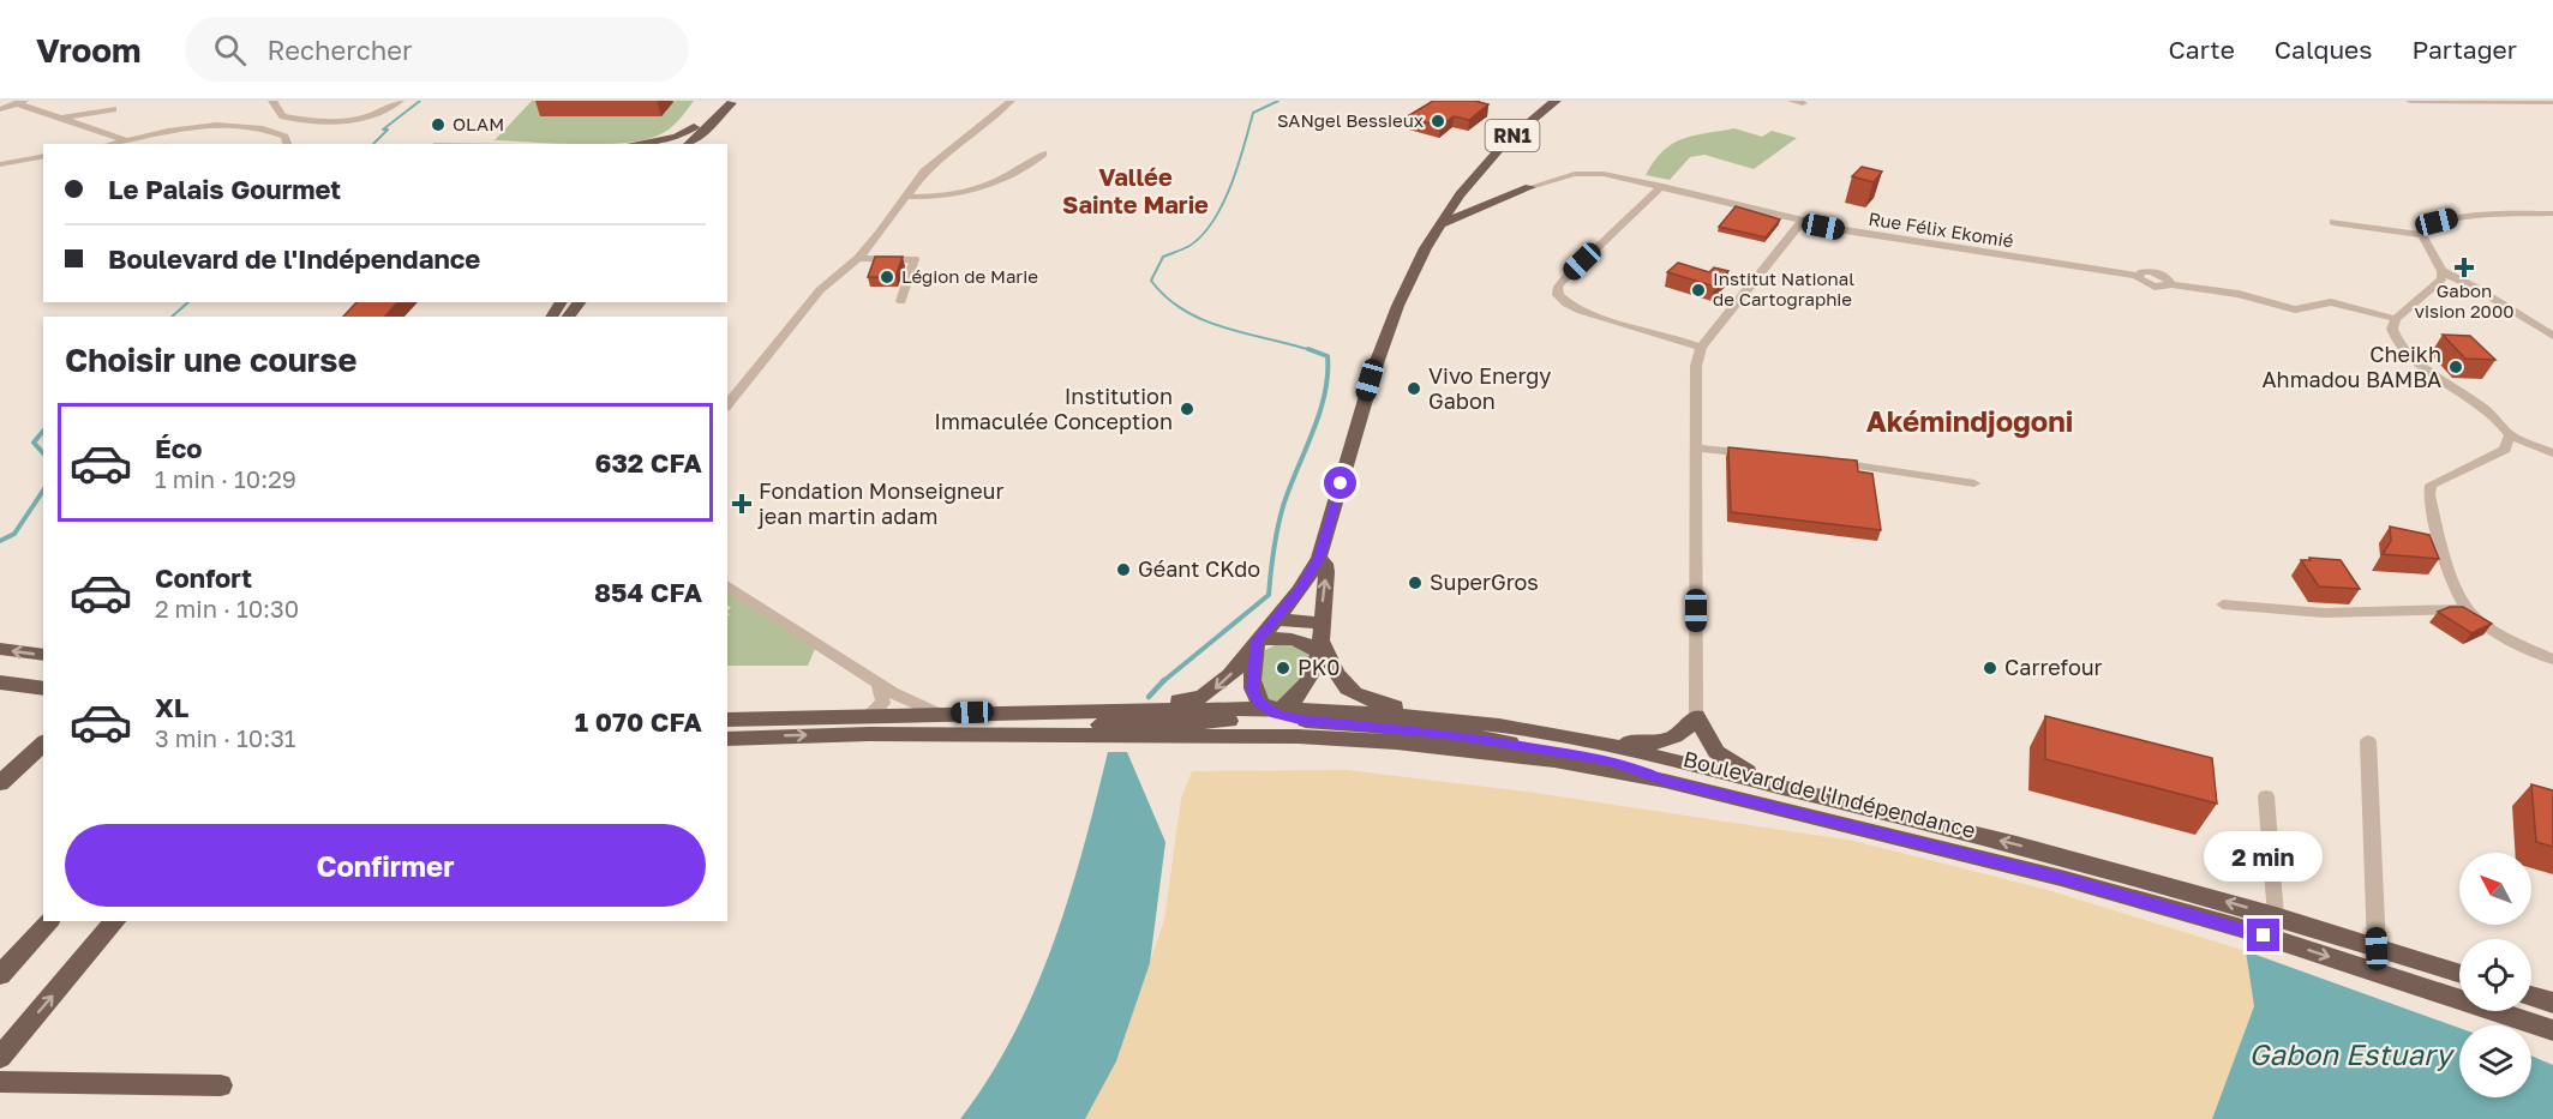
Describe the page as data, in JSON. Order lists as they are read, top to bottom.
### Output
{
  "streets": {
    "main road": ["RN1", "Boulevard de l'Indépendance"],
    "street": ["Rue Félix Ekomié"]
  },
  "crossings": [
    ["RN1", "Boulevard de l'Indépendance"]
  ],
  "districts": ["Vallée Sainte Marie", "Akémindjogoni"],
  "water": ["Gabon Estuary"],
  "places": {
    "other": [
      "SANgel Bessieux",
      "OLAM",
      "Légion de Marie",
      "Institut National de Cartographie",
      "Cheikh Ahmadou BAMBA",
      "Vivo Energy Gabon",
      "Institution Immaculée Conception",
      "Géant CKdo",
      "SuperGros",
      "PK0",
      "Carrefour"
    ],
    "health": ["Gabon vision 2000", "Fondation Monseigneur jean martin adam"]
  },
  "north": "top left",
  "page": {
    "header": "Vroom",
    "search": "Rechercher",
    "nav": ["Carte", "Calques", "Partager"],
    "banner": ["Le Palais Gourmet", "Boulevard de l'Indépendance"],
    "heading": "Choisir une course",
    "list": [
      {
        "name": "Éco",
        "note": "1 min · 10:29",
        "value": "632 CFA"
      },
      {
        "name": "Confort",
        "note": "2 min · 10:30",
        "value": "854 CFA"
      },
      {
        "name": "XL",
        "note": "3 min · 10:31",
        "value": "1 070 CFA"
      }
    ],
    "buttons": "Confirmer",
    "bubble": "2 min"
  }
}
